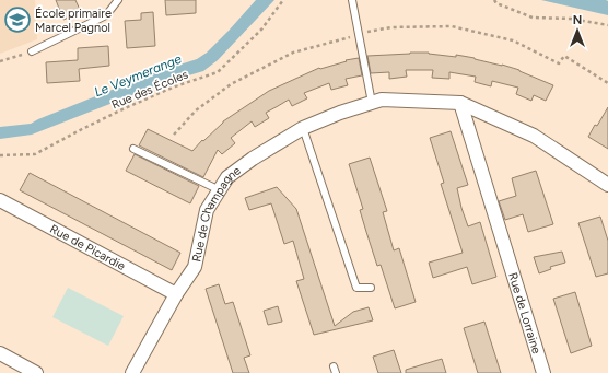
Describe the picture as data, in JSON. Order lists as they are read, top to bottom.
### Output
{
  "streets": {
    "street": ["Rue de Champagne", "Rue de Picardie", "Rue de Lorraine"],
    "path": ["Rue des Écoles"]
  },
  "crossings": [
    ["Rue de Champagne", "Rue de Picardie"],
    ["Rue de Champagne", "Rue de Lorraine"]
  ],
  "water": ["Le Veymerange"],
  "places": {
    "school or university": ["École primaire Marcel Pagnol"]
  },
  "north": "top"
}
